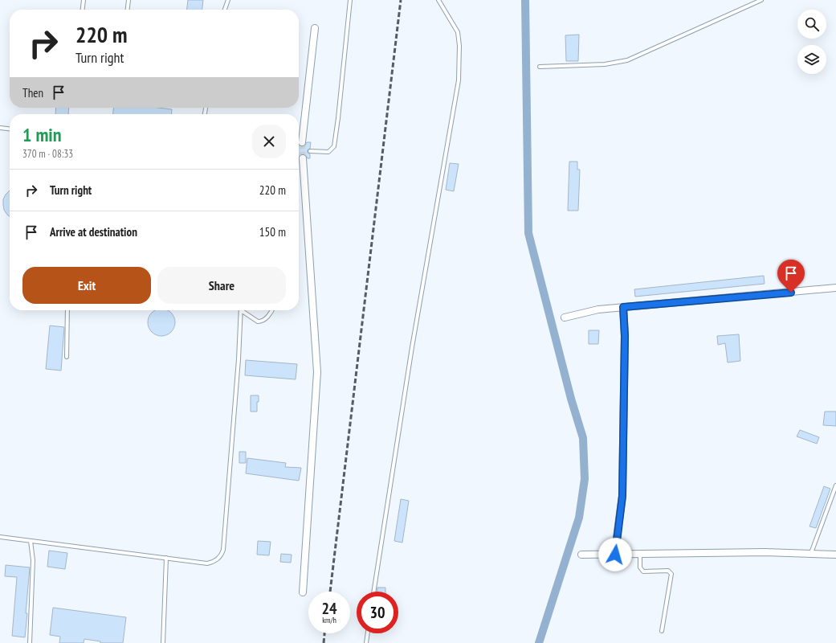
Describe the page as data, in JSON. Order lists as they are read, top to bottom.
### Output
{
  "page": {
    "turn": ["220 m", "Turn right"],
    "then": "Then",
    "heading": ["1 min", "370 m · 08:33"],
    "list": [
      {
        "name": "Turn right",
        "value": "220 m"
      },
      {
        "name": "Arrive at destination",
        "value": "150 m"
      }
    ],
    "buttons": ["Exit", "Share"],
    "speed": "24 km/h",
    "limit": "30"
  }
}
